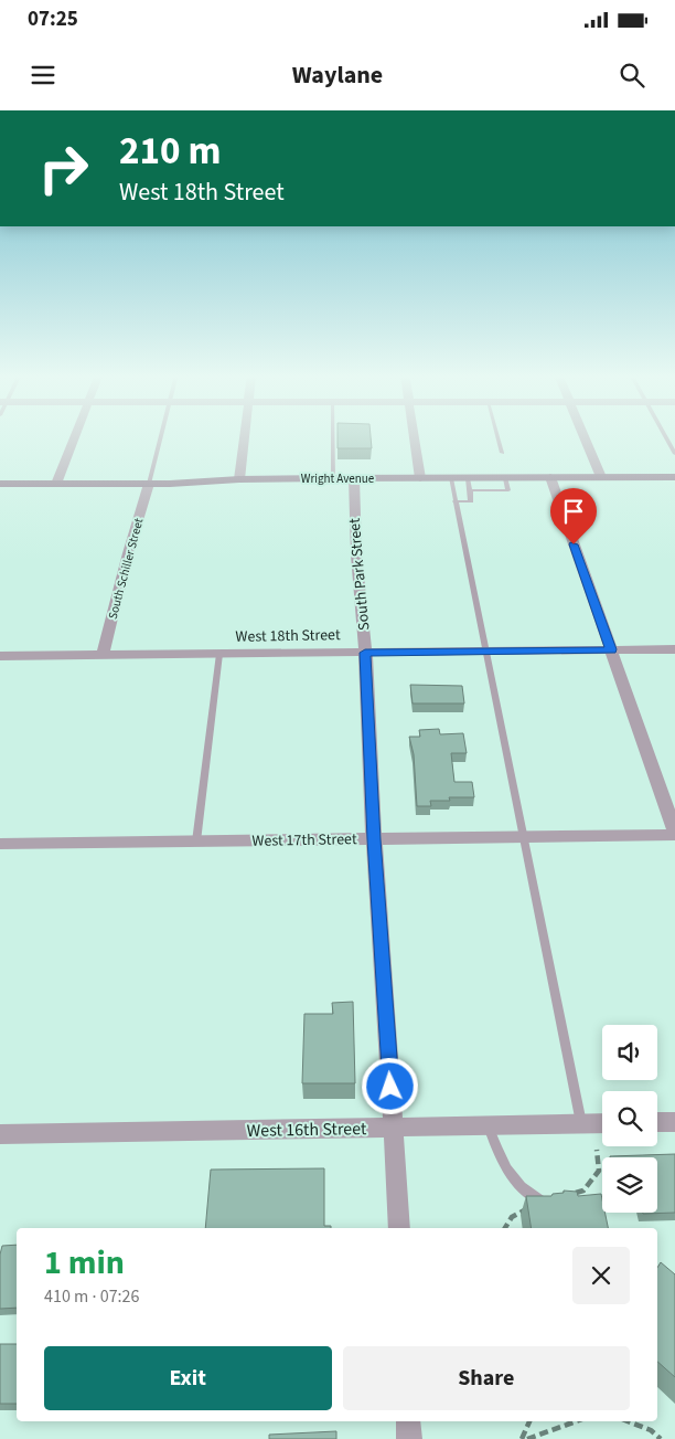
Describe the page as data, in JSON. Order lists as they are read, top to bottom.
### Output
{
  "streets": {
    "main road": ["Wright Avenue"],
    "street": [
      "South Schiller Street",
      "South Park Street",
      "West 18th Street",
      "West 17th Street",
      "West 16th Street"
    ]
  },
  "crossings": [
    ["Wright Avenue", "South Schiller Street"],
    ["Wright Avenue", "South Park Street"],
    ["South Schiller Street", "West 18th Street"],
    ["South Park Street", "West 18th Street"],
    ["South Park Street", "West 17th Street"],
    ["South Park Street", "West 16th Street"]
  ],
  "page": {
    "status": "07:25",
    "header": "Waylane",
    "turn": ["210 m", "West 18th Street"],
    "heading": ["1 min", "410 m · 07:26"],
    "buttons": ["Exit", "Share"]
  }
}
